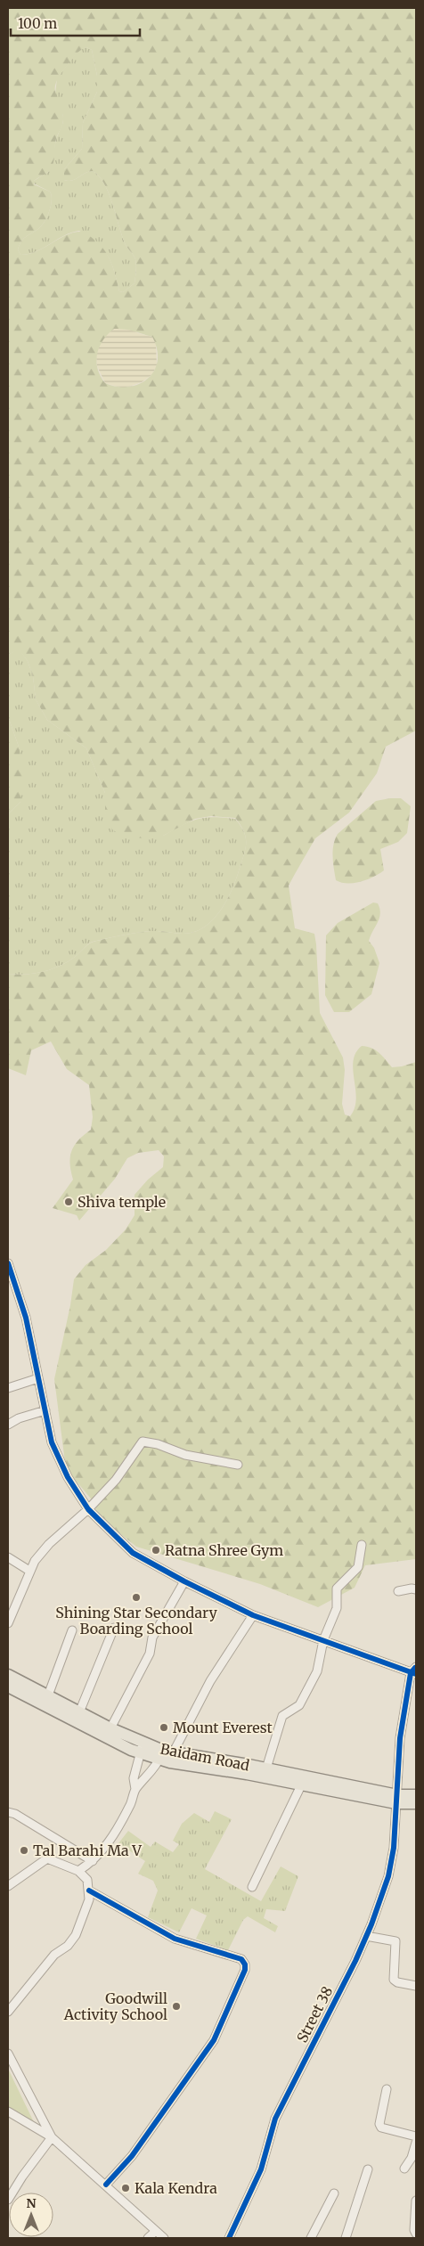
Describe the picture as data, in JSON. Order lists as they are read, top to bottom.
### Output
{
  "streets": {
    "main road": ["Baidam Road"],
    "street": ["Street 38"]
  },
  "crossings": [
    ["Baidam Road", "Street 38"]
  ],
  "places": [
    "Shiva temple",
    "Ratna Shree Gym",
    "Shining Star Secondary Boarding School",
    "Mount Everest",
    "Tal Barahi Ma V",
    "Goodwill Activity School",
    "Kala Kendra"
  ],
  "scale_bar": "100 m",
  "north": "top"
}
